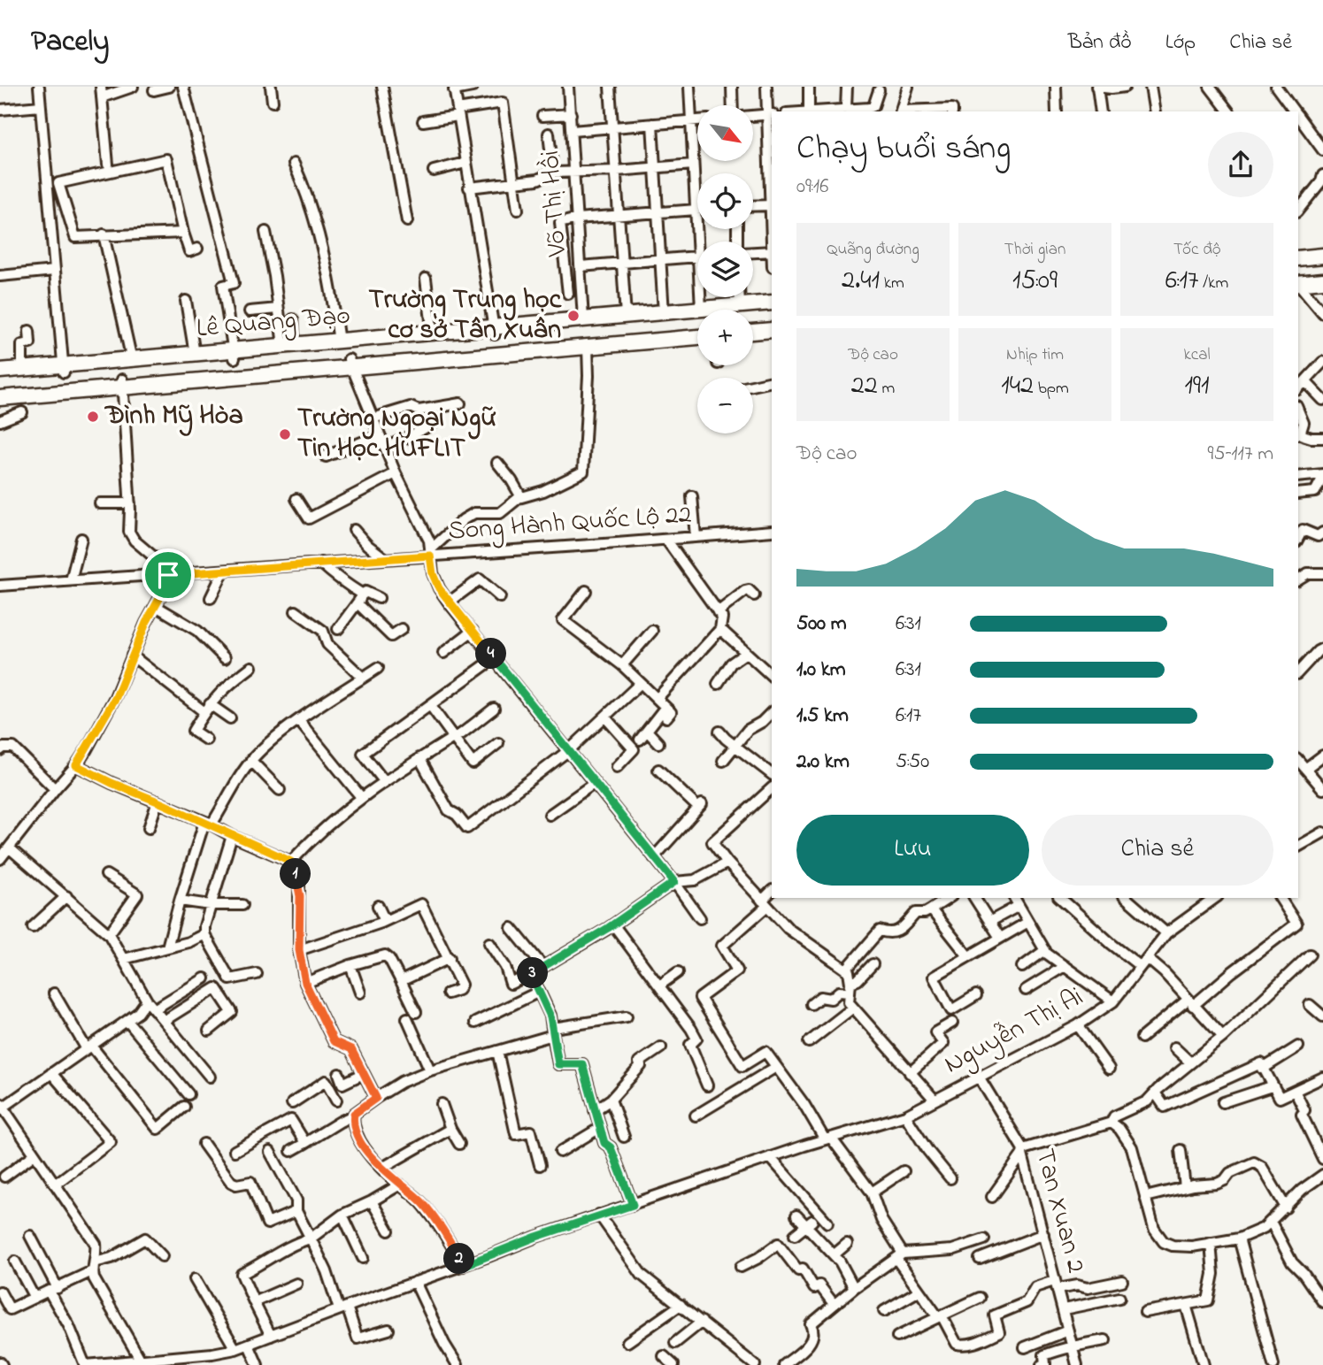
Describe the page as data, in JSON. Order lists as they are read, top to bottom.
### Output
{
  "streets": {
    "highway": ["Lê Quang Đạo"],
    "street": [
      "Võ Thị Hồi",
      "Song Hành Quốc Lộ 22",
      "Nguyễn Thị Ai",
      "Tan Xuan 2"
    ]
  },
  "crossings": [
    ["Võ Thị Hồi", "Lê Quang Đạo"],
    ["Nguyễn Thị Ai", "Tan Xuan 2"]
  ],
  "places": ["Trường Trung học cơ sở Tân Xuân", "Đình Mỹ Hòa", "Trường Ngoại Ngữ Tin Học HUFLIT"],
  "north": "bottom right",
  "page": {
    "header": "Pacely",
    "nav": ["Bản đồ", "Lớp", "Chia sẻ"],
    "map_buttons": ["+", "−"],
    "heading": ["Chạy buổi sáng", "09:16"],
    "stats": [
      ["Quãng đường", "2.41 km"],
      ["Thời gian", "15:09"],
      ["Tốc độ", "6:17 /km"],
      ["Độ cao", "22 m"],
      ["Nhịp tim", "142 bpm"],
      ["kcal", "191"]
    ],
    "chart": ["Độ cao", "95–117 m"],
    "list": [
      {
        "name": "500 m",
        "note": "6:31"
      },
      {
        "name": "1.0 km",
        "note": "6:31"
      },
      {
        "name": "1.5 km",
        "note": "6:17"
      },
      {
        "name": "2.0 km",
        "note": "5:50"
      }
    ],
    "pins": [
      "4",
      "1",
      "3",
      "2"
    ],
    "buttons": ["Lưu", "Chia sẻ"]
  }
}
